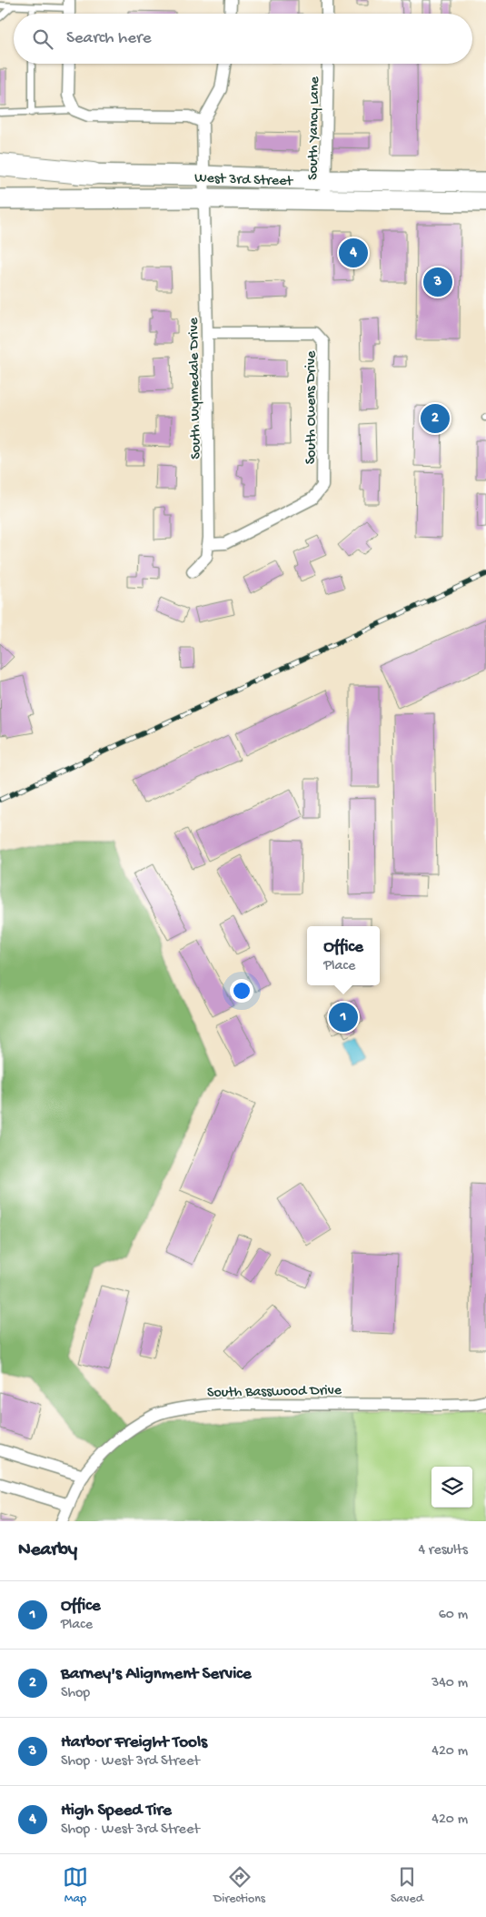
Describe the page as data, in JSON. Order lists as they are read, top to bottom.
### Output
{
  "streets": {
    "main road": ["West 3rd Street"],
    "street": [
      "South Yancy Lane",
      "South Wynnedale Drive",
      "South Owens Drive",
      "South Basswood Drive"
    ]
  },
  "crossings": [
    ["South Yancy Lane", "West 3rd Street"],
    ["West 3rd Street", "South Wynnedale Drive"],
    ["South Wynnedale Drive", "South Owens Drive"]
  ],
  "page": {
    "search": "Search here",
    "pins": [
      "4",
      "3",
      "2",
      "1"
    ],
    "popup": ["Office", "Place"],
    "heading": ["Nearby", "4 results"],
    "list": [
      {
        "mark": "1",
        "name": "Office",
        "note": "Place",
        "value": "60 m"
      },
      {
        "mark": "2",
        "name": "Barney's Alignment Service",
        "note": "Shop",
        "value": "340 m"
      },
      {
        "mark": "3",
        "name": "Harbor Freight Tools",
        "note": "Shop · West 3rd Street",
        "value": "420 m"
      },
      {
        "mark": "4",
        "name": "High Speed Tire",
        "note": "Shop · West 3rd Street",
        "value": "420 m"
      }
    ],
    "nav": ["Map", "Directions", "Saved"]
  }
}
